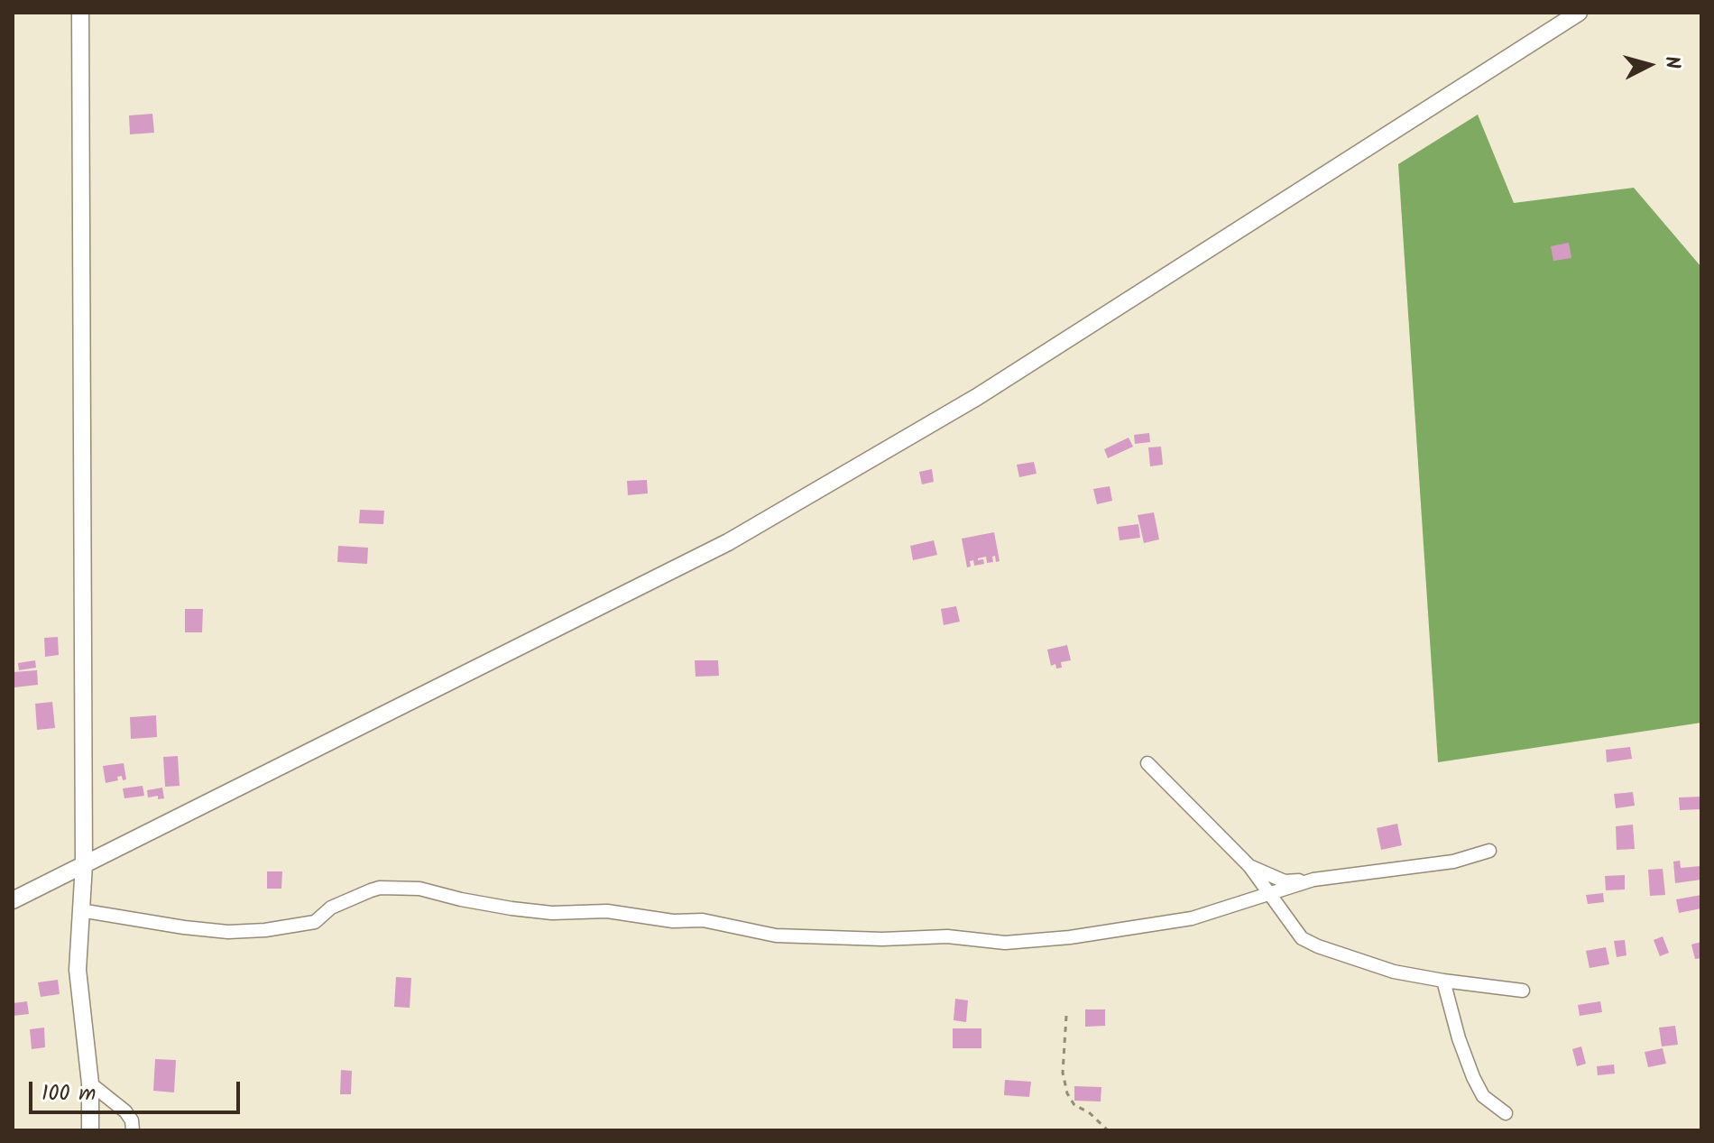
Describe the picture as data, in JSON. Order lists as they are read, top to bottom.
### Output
{
  "scale_bar": "100 m",
  "north": "right"
}
